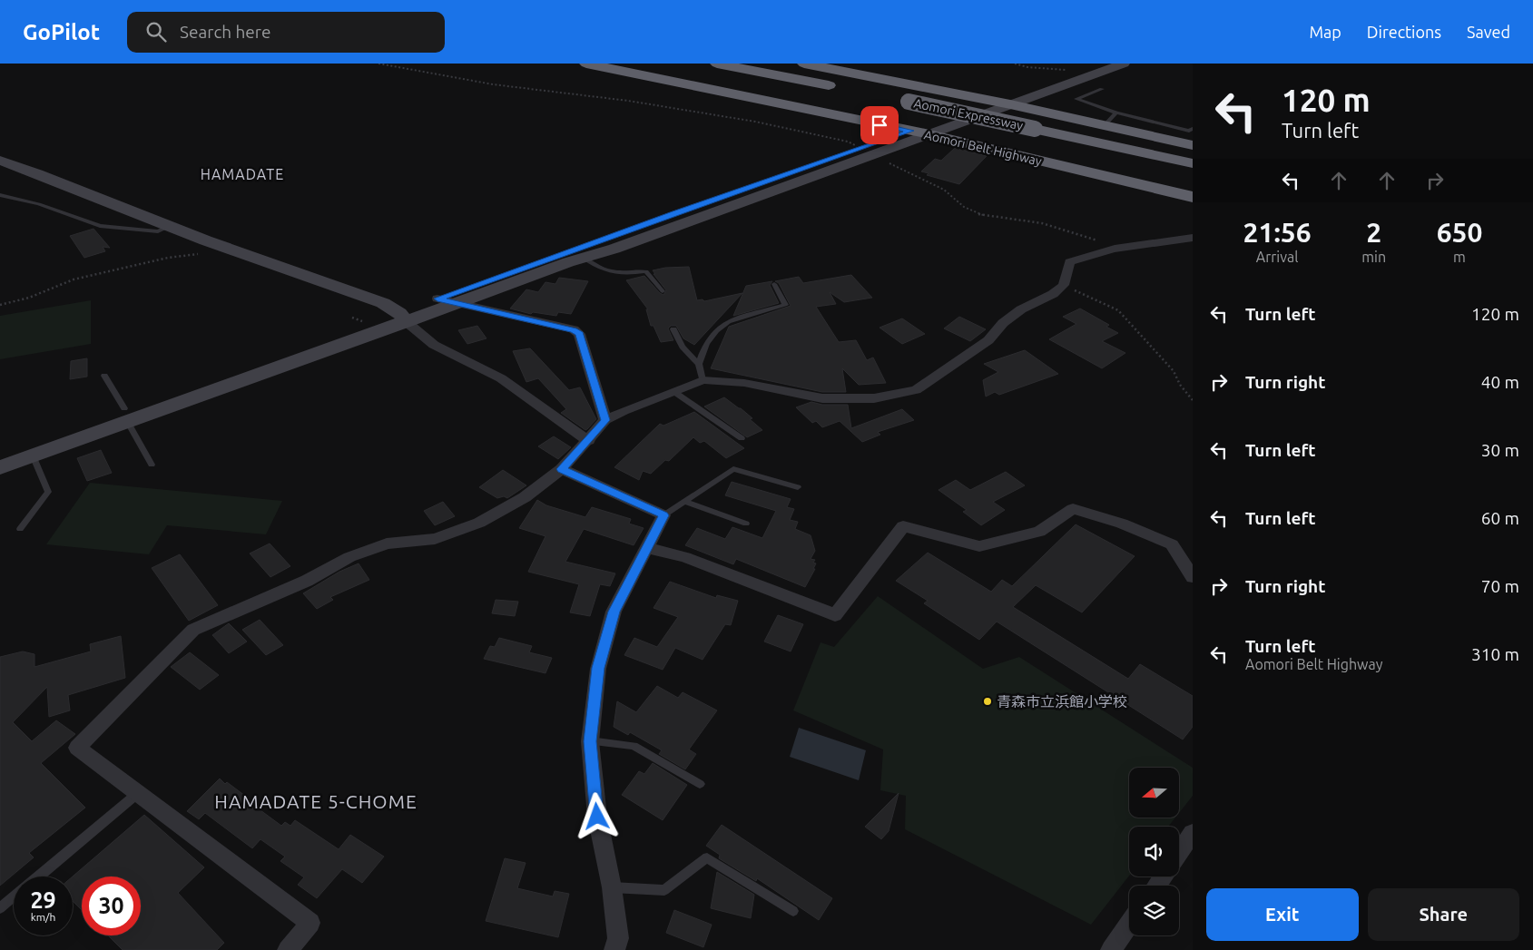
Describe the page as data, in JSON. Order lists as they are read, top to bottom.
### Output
{
  "streets": {
    "highway": ["Aomori Expressway", "Aomori Belt Highway"]
  },
  "districts": ["HAMADATE", "HAMADATE 5-CHOME"],
  "places": ["青森市立浜館小学校"],
  "north": "left",
  "page": {
    "header": "GoPilot",
    "search": "Search here",
    "nav": ["Map", "Directions", "Saved"],
    "turn": ["120 m", "Turn left"],
    "eta": [
      "21:56",
      "Arrival",
      "2",
      "min",
      "650",
      "m"
    ],
    "list": [
      {
        "name": "Turn left",
        "value": "120 m"
      },
      {
        "name": "Turn right",
        "value": "40 m"
      },
      {
        "name": "Turn left",
        "value": "30 m"
      },
      {
        "name": "Turn left",
        "value": "60 m"
      },
      {
        "name": "Turn right",
        "value": "70 m"
      },
      {
        "name": "Turn left",
        "note": "Aomori Belt Highway",
        "value": "310 m"
      }
    ],
    "speed": "29 km/h",
    "limit": "30",
    "buttons": ["Exit", "Share"]
  }
}
